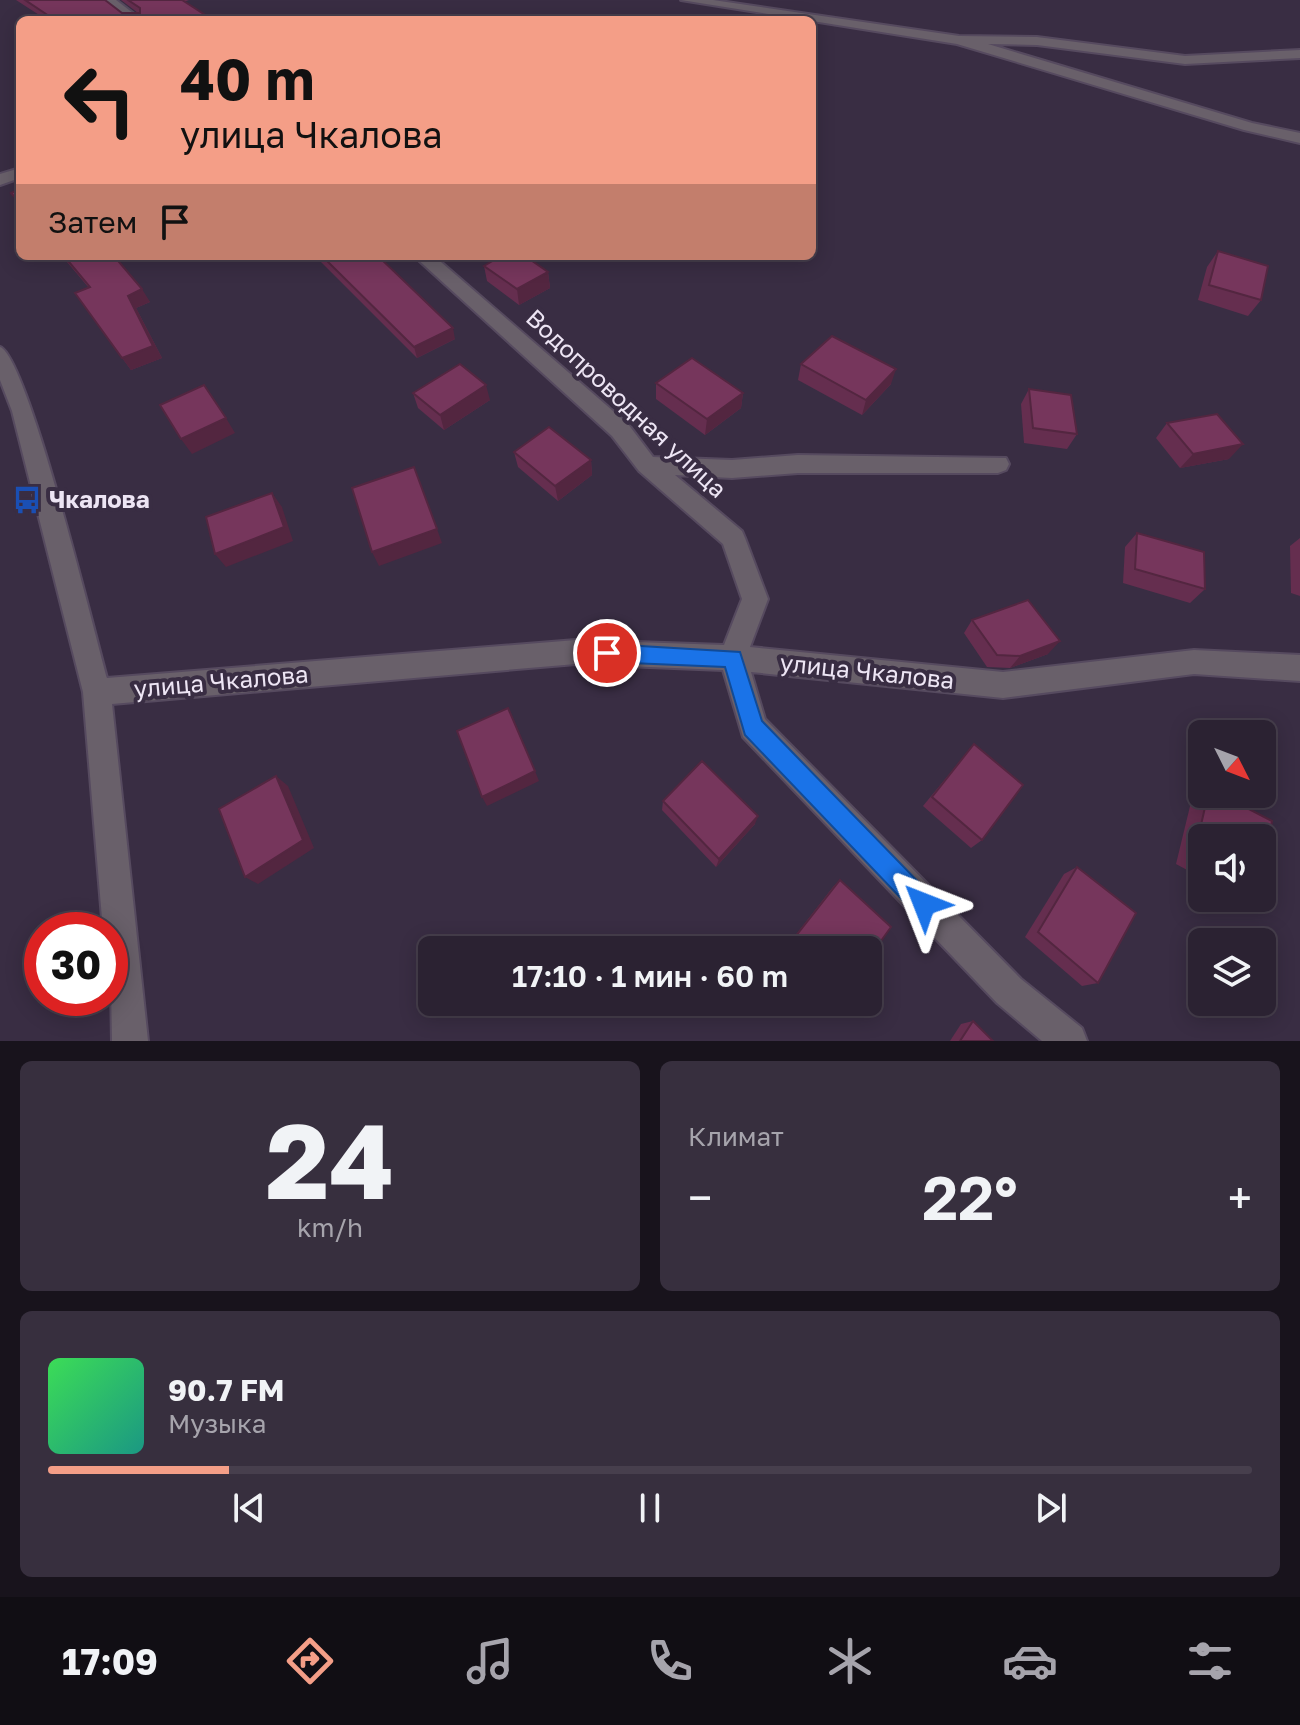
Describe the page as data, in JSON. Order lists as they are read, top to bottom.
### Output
{
  "streets": {
    "street": ["Водопроводная улица", "улица Чкалова"]
  },
  "crossings": [
    ["Водопроводная улица", "улица Чкалова"]
  ],
  "places": {
    "bus stop": ["Чкалова"]
  },
  "north": "bottom right",
  "page": {
    "turn": ["40 m", "улица Чкалова"],
    "then": "Затем",
    "limit": "30",
    "trip": "17:10 · 1 мин · 60 m",
    "tile": [
      ["24", "km/h"],
      "Климат"
    ],
    "heat": ["−", "22°", "+"],
    "song": ["90.7 FM", "Музыка"],
    "tabs": "17:09"
  }
}
